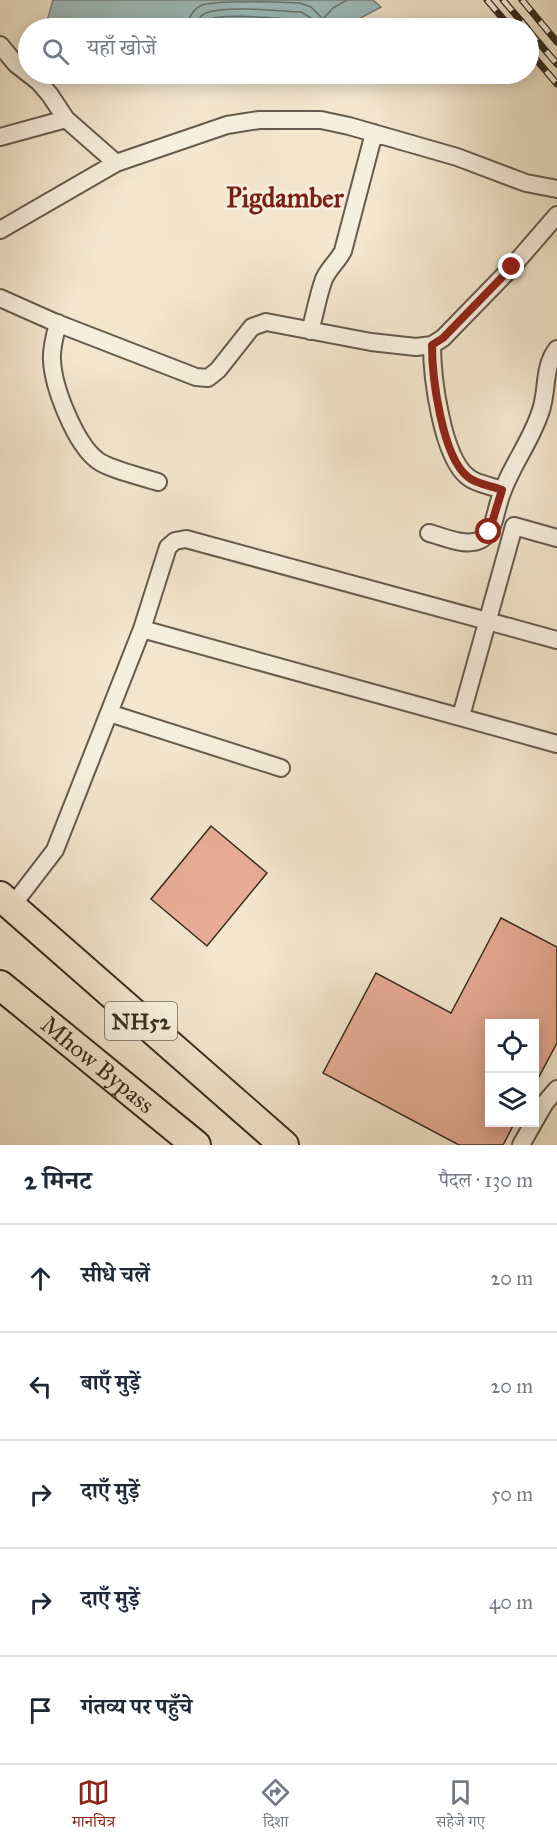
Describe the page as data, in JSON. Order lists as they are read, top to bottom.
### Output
{
  "streets": {
    "highway": ["NH52", "Mhow Bypass"]
  },
  "districts": ["Pigdamber"],
  "page": {
    "search": "यहाँ खोजें",
    "heading": ["2 मिनट", "पैदल · 130 m"],
    "list": [
      ["सीधे चलें", "20 m"],
      ["बाएँ मुड़ें", "20 m"],
      ["दाएँ मुड़ें", "50 m"],
      ["दाएँ मुड़ें", "40 m"],
      "गंतव्य पर पहुँचे"
    ],
    "nav": ["मानचित्र", "दिशा", "सहेजे गए"]
  }
}
